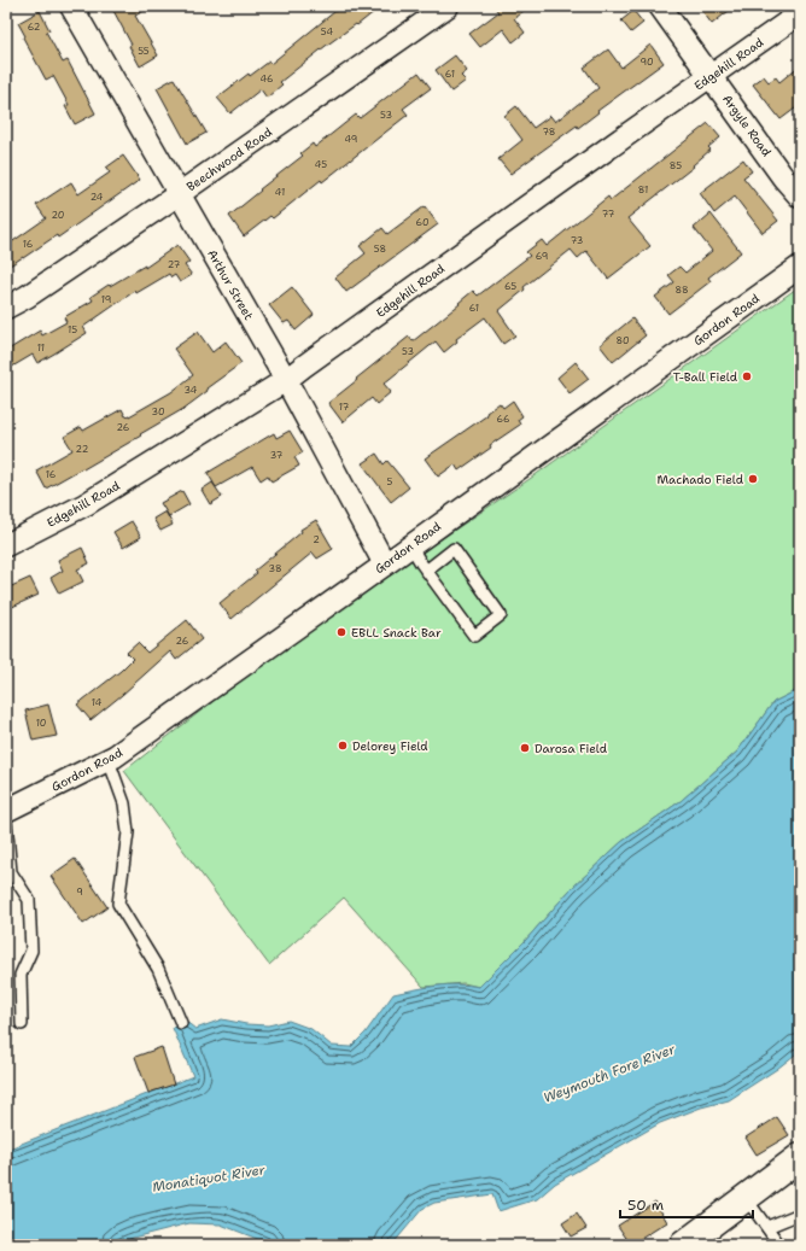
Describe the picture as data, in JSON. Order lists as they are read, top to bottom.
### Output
{
  "streets": {
    "street": [
      "Edgehill Road",
      "Argyle Road",
      "Beechwood Road",
      "Arthur Street",
      "Gordon Road"
    ]
  },
  "crossings": [
    ["Edgehill Road", "Argyle Road"],
    ["Edgehill Road", "Arthur Street"],
    ["Beechwood Road", "Arthur Street"],
    ["Arthur Street", "Gordon Road"]
  ],
  "water": ["Weymouth Fore River", "Monatiquot River"],
  "places": [
    "T-Ball Field",
    "Machado Field",
    "EBLL Snack Bar",
    "Delorey Field",
    "Darosa Field"
  ],
  "house_numbers": [
    "62",
    "54",
    "55",
    "90",
    "61",
    "46",
    "53",
    "78",
    "49",
    "45",
    "85",
    "81",
    "41",
    "24",
    "77",
    "20",
    "60",
    "73",
    "16",
    "58",
    "69",
    "27",
    "65",
    "88",
    "19",
    "61",
    "15",
    "80",
    "11",
    "53",
    "34",
    "17",
    "30",
    "66",
    "26",
    "22",
    "37",
    "16",
    "5",
    "2",
    "38",
    "26",
    "14",
    "10",
    "9"
  ],
  "scale_bar": "50 m"
}
